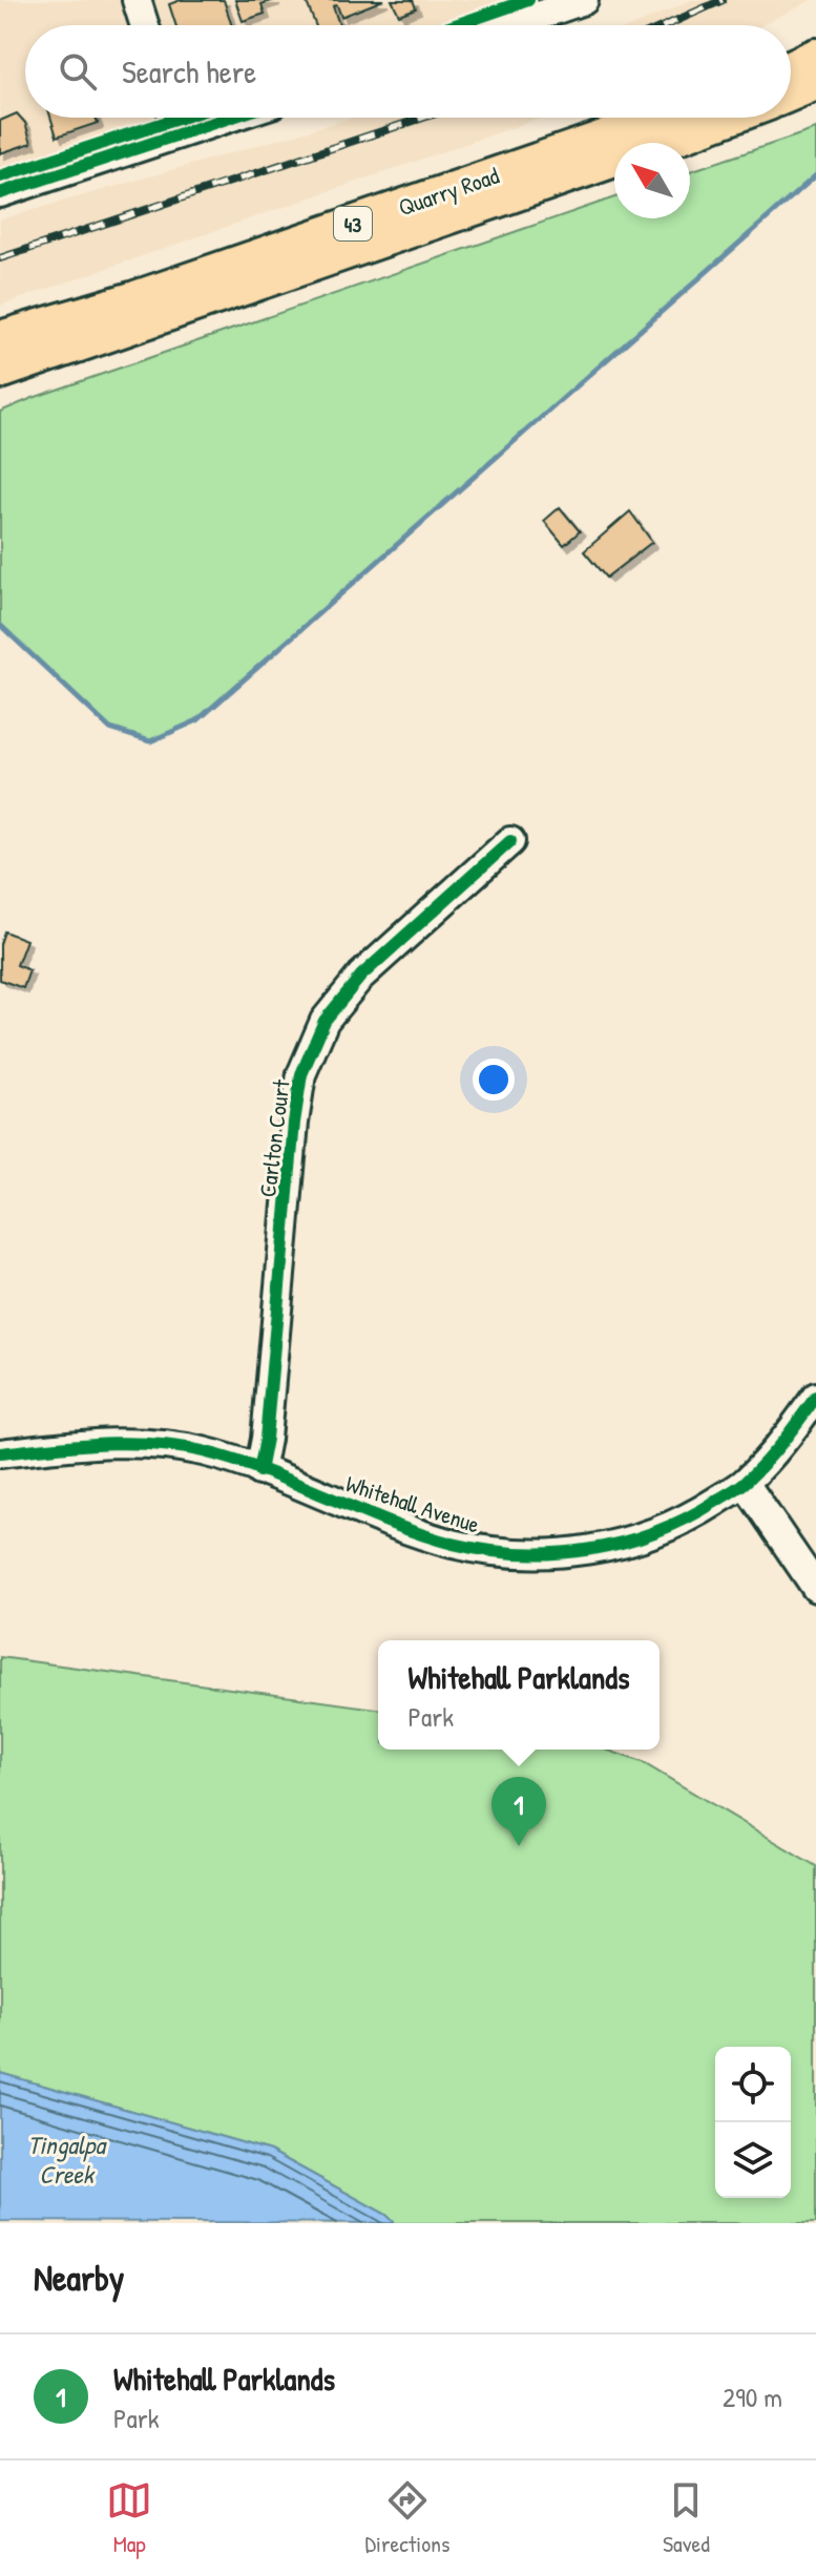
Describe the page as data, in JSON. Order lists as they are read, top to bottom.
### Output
{
  "streets": {
    "main road": ["Quarry Road", "43"],
    "street": ["Carlton Court", "Whitehall Avenue"]
  },
  "crossings": [
    ["Carlton Court", "Whitehall Avenue"]
  ],
  "water": ["Tingalpa Creek"],
  "north": "top left",
  "page": {
    "search": "Search here",
    "popup": ["Whitehall Parklands", "Park"],
    "pins": "1",
    "heading": "Nearby",
    "list": [
      {
        "mark": "1",
        "name": "Whitehall Parklands",
        "note": "Park",
        "value": "290 m"
      }
    ],
    "nav": ["Map", "Directions", "Saved"]
  }
}
